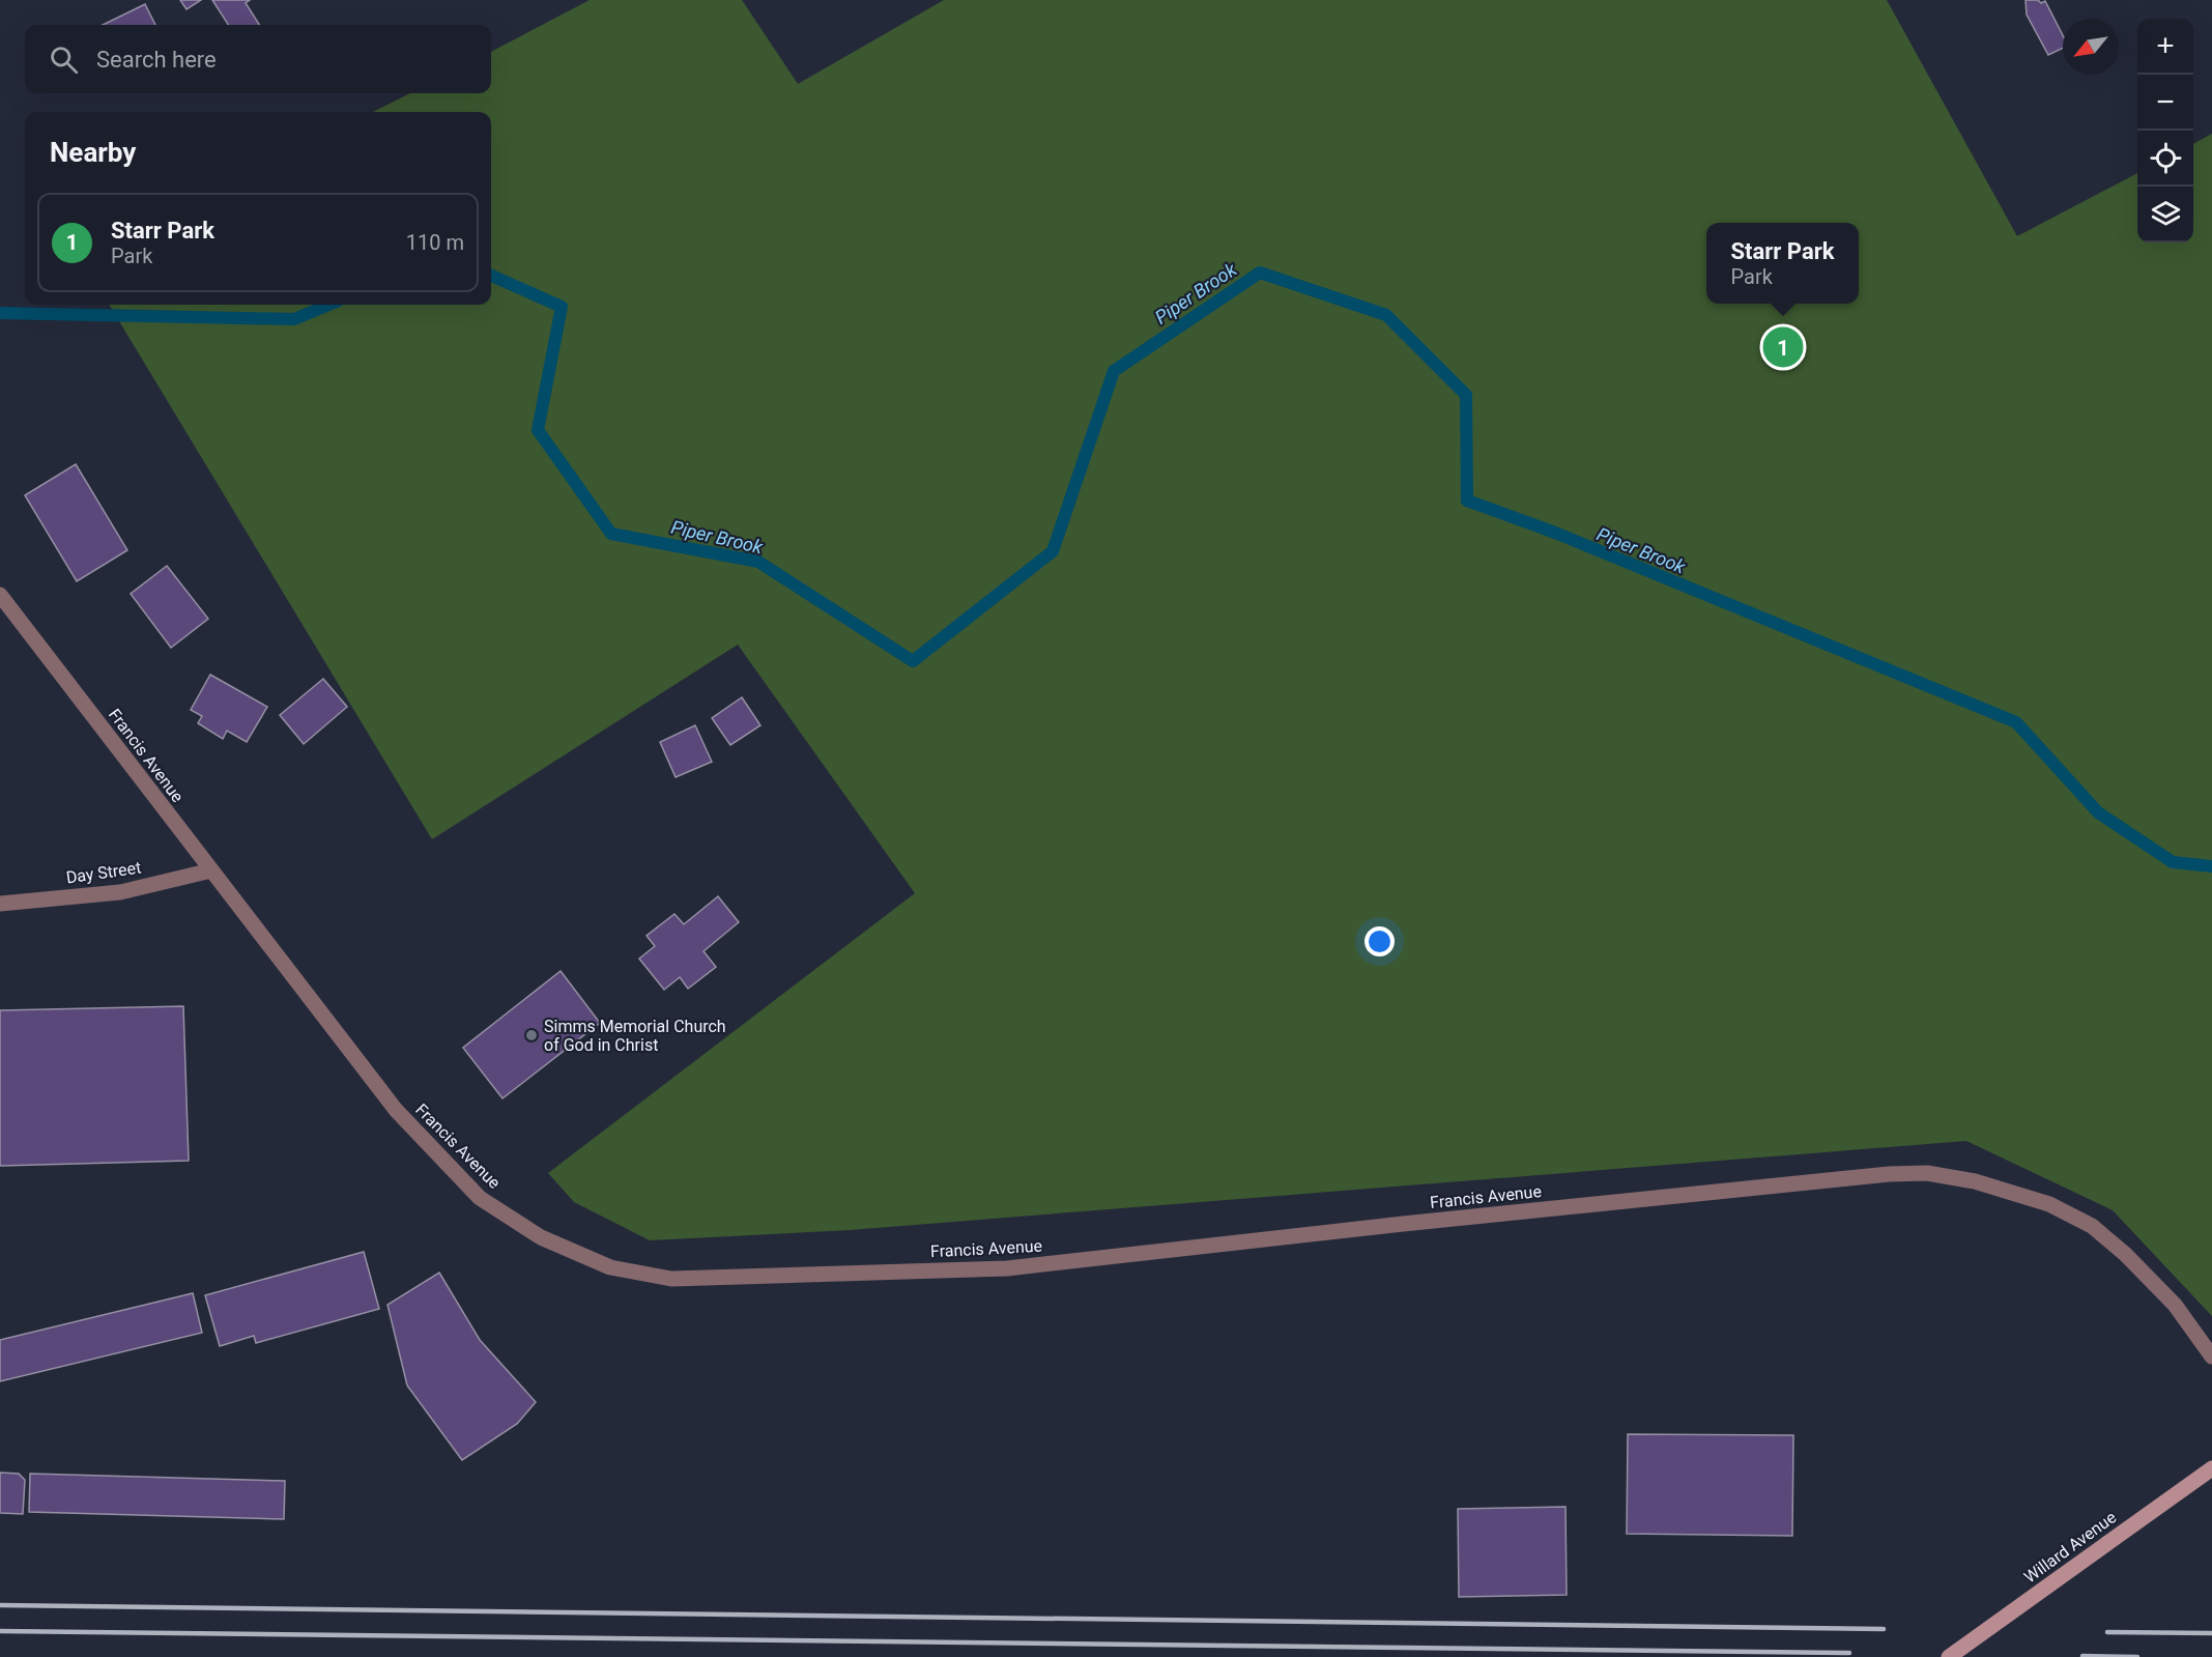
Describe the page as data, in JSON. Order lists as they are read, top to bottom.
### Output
{
  "streets": {
    "main road": ["Willard Avenue"],
    "street": ["Francis Avenue", "Day Street"]
  },
  "crossings": [
    ["Francis Avenue", "Day Street"]
  ],
  "water": ["Piper Brook"],
  "places": ["Simms Memorial Church of God in Christ"],
  "north": "bottom left",
  "page": {
    "map_buttons": ["+", "−"],
    "search": "Search here",
    "heading": "Nearby",
    "list": [
      {
        "mark": "1",
        "name": "Starr Park",
        "note": "Park",
        "value": "110 m"
      }
    ],
    "popup": ["Starr Park", "Park"],
    "pins": "1"
  }
}
